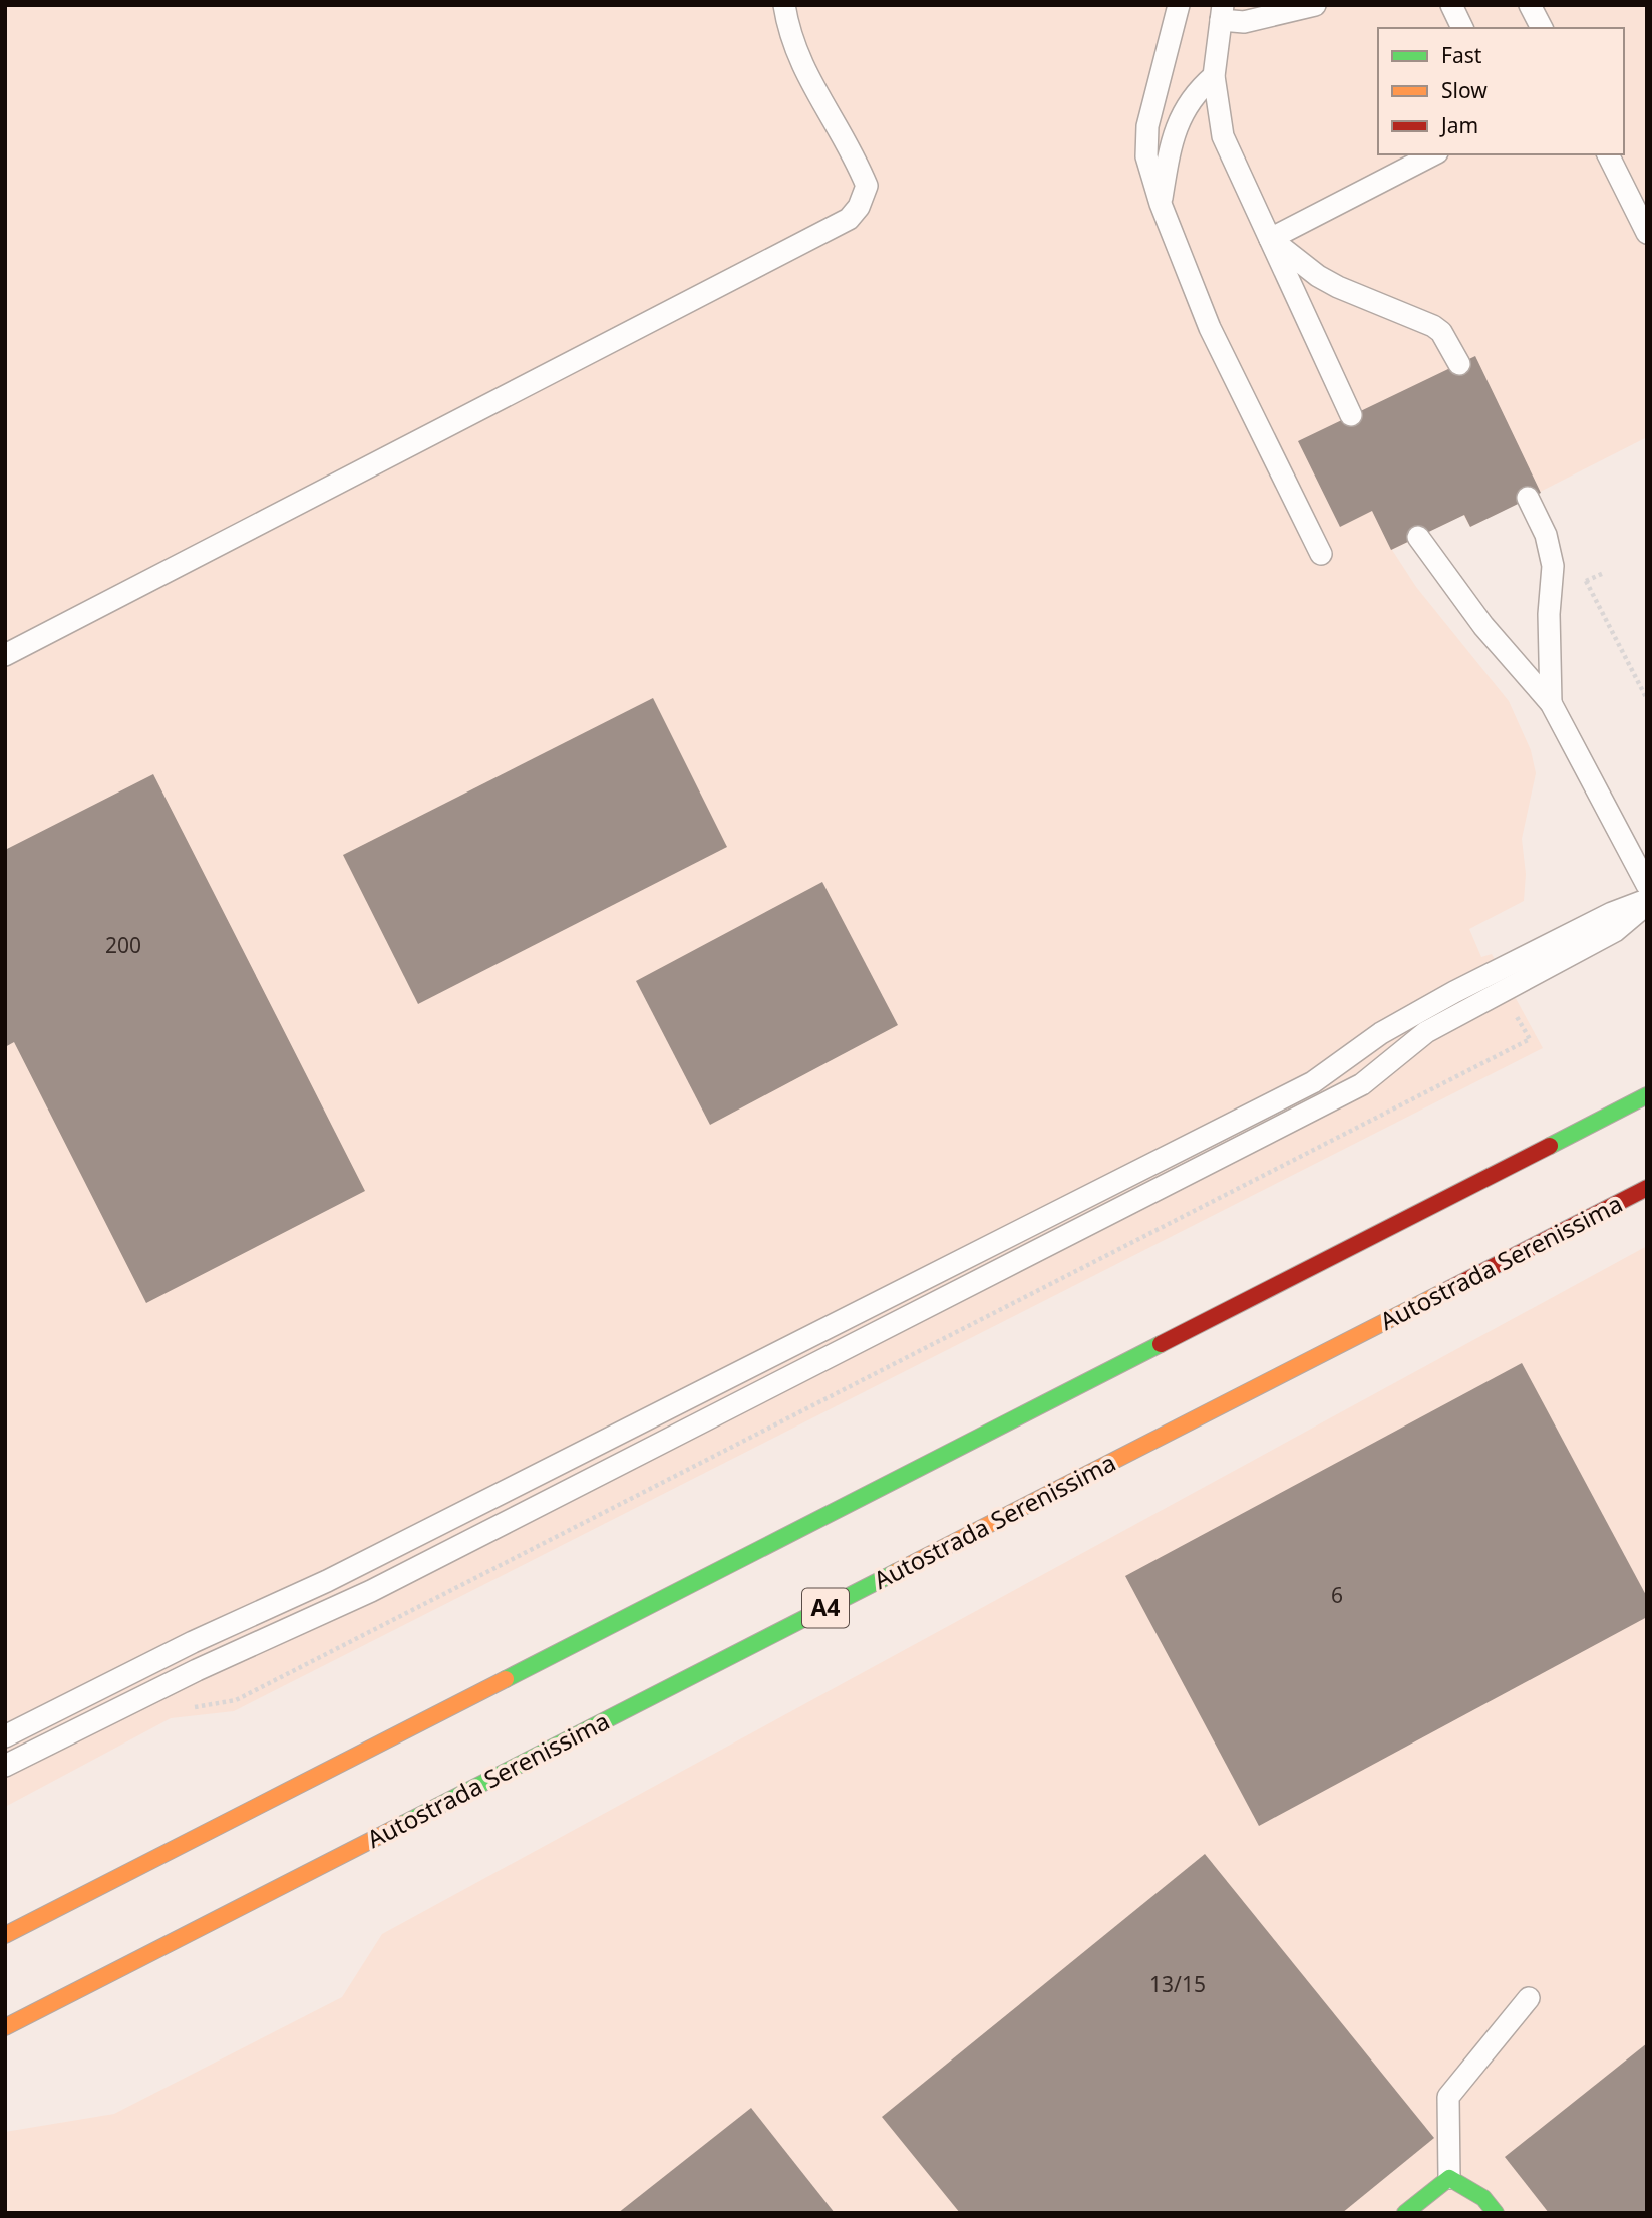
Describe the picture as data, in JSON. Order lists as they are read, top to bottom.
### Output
{
  "streets": {
    "main road": ["Autostrada Serenissima", "A4"]
  },
  "house_numbers": ["200", "6", "13/15"],
  "legend": ["Fast", "Slow", "Jam"]
}
